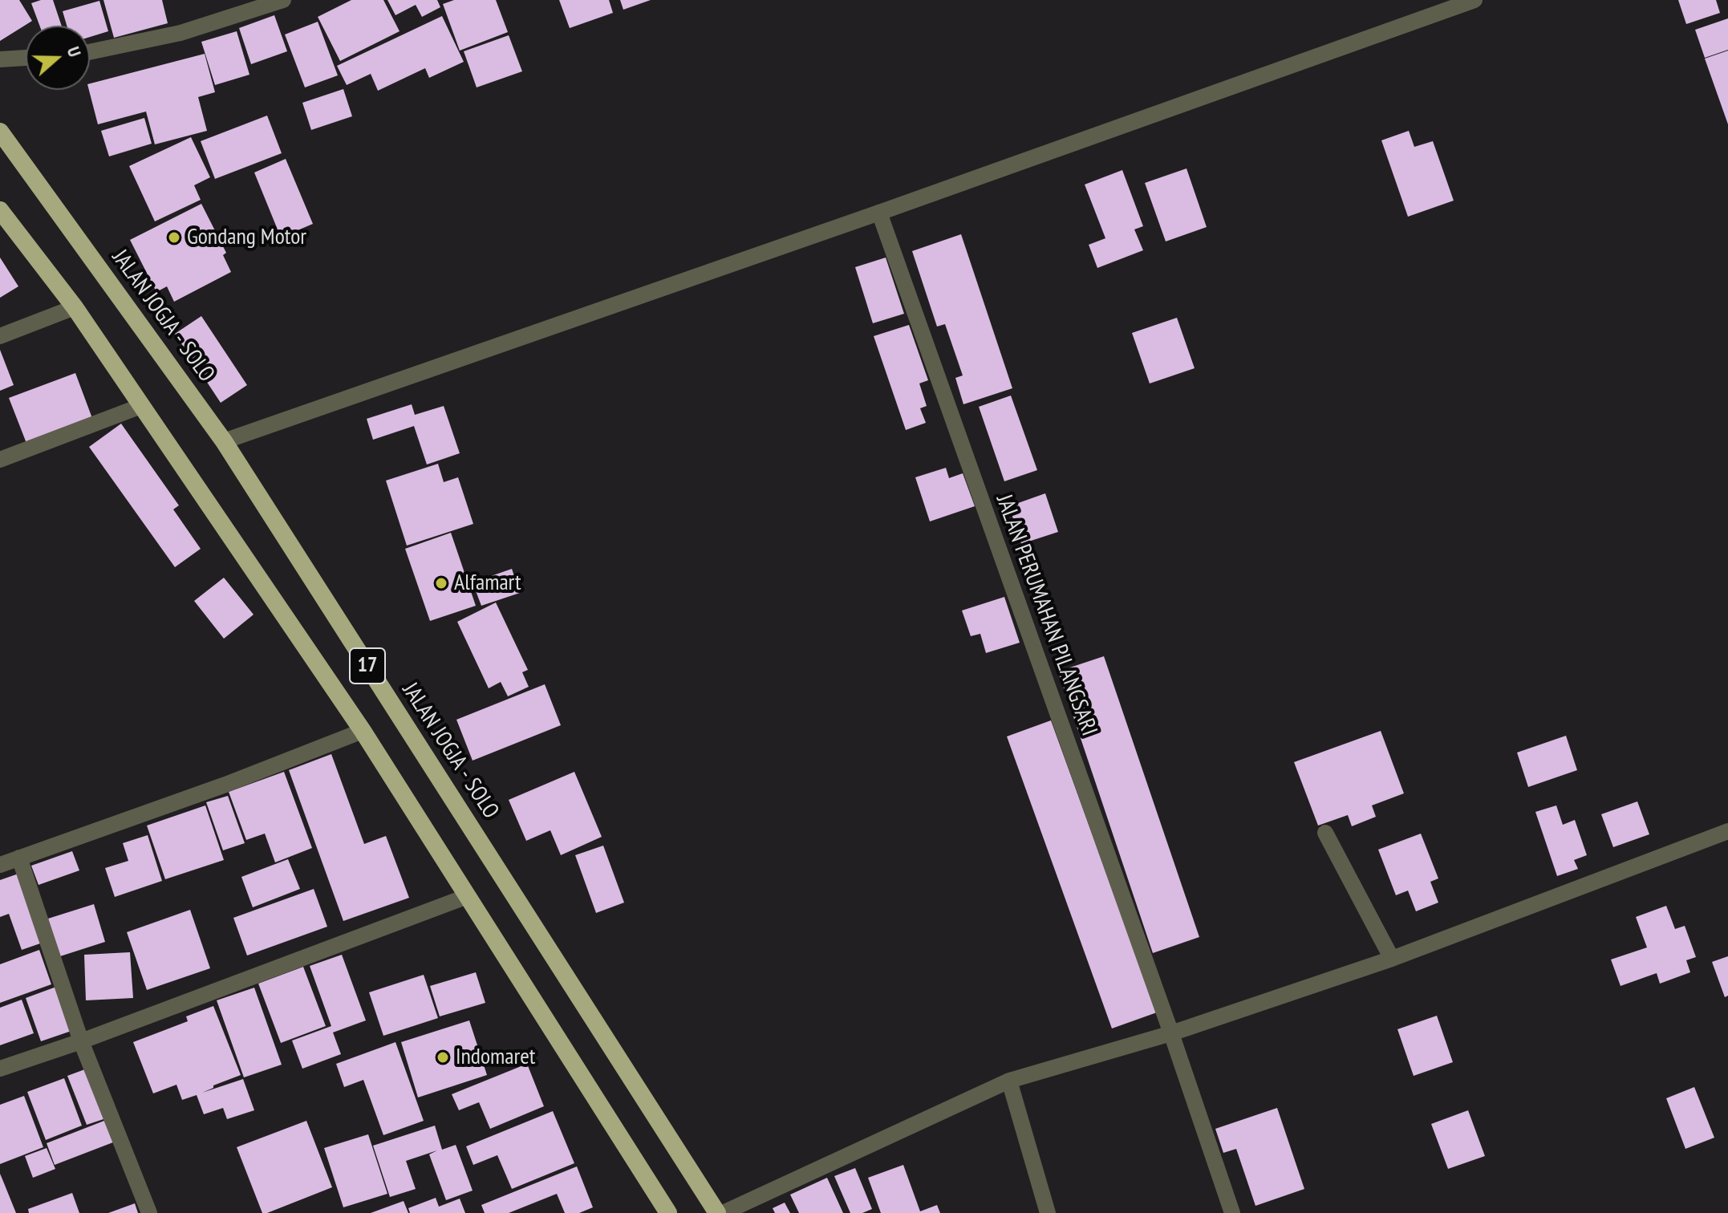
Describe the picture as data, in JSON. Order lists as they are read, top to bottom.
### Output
{
  "streets": {
    "highway": ["JALAN JOGJA - SOLO", "17"],
    "street": ["JALAN PERUMAHAN PILANGSARI"]
  },
  "places": ["Gondang Motor", "Alfamart", "Indomaret"],
  "north": "right"
}
